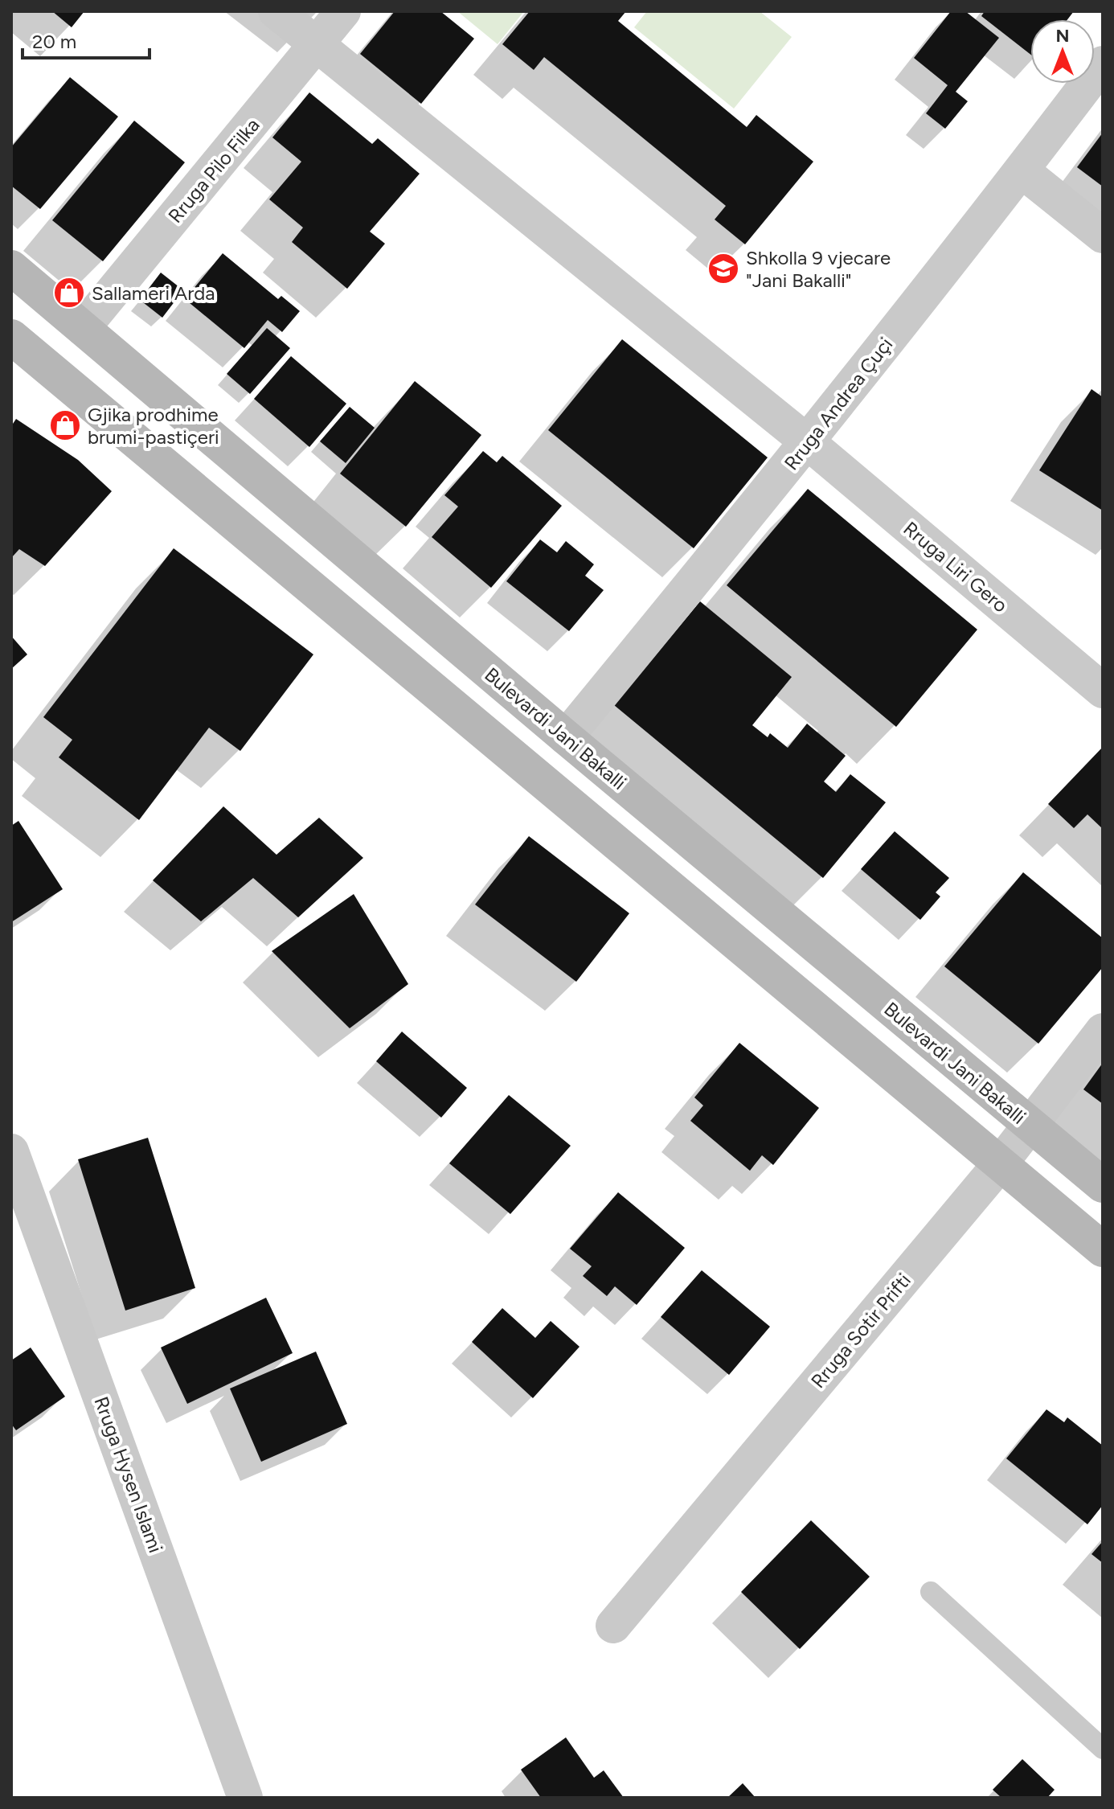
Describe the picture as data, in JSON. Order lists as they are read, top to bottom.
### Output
{
  "streets": {
    "main road": ["Bulevardi Jani Bakalli"],
    "street": [
      "Rruga Pilo Filka",
      "Rruga Andrea Çuçi",
      "Rruga Liri Gero",
      "Rruga Sotir Prifti",
      "Rruga Hysen Islami"
    ]
  },
  "crossings": [
    ["Rruga Pilo Filka", "Rruga Liri Gero"],
    ["Rruga Pilo Filka", "Bulevardi Jani Bakalli"],
    ["Rruga Andrea Çuçi", "Rruga Liri Gero"],
    ["Rruga Andrea Çuçi", "Bulevardi Jani Bakalli"],
    ["Bulevardi Jani Bakalli", "Rruga Sotir Prifti"]
  ],
  "places": {
    "school or university": ["Shkolla 9 vjecare \"Jani Bakalli\""],
    "shop": ["Sallameri Arda", "Gjika prodhime brumi-pastiçeri"]
  },
  "scale_bar": "20 m",
  "north": "top"
}
